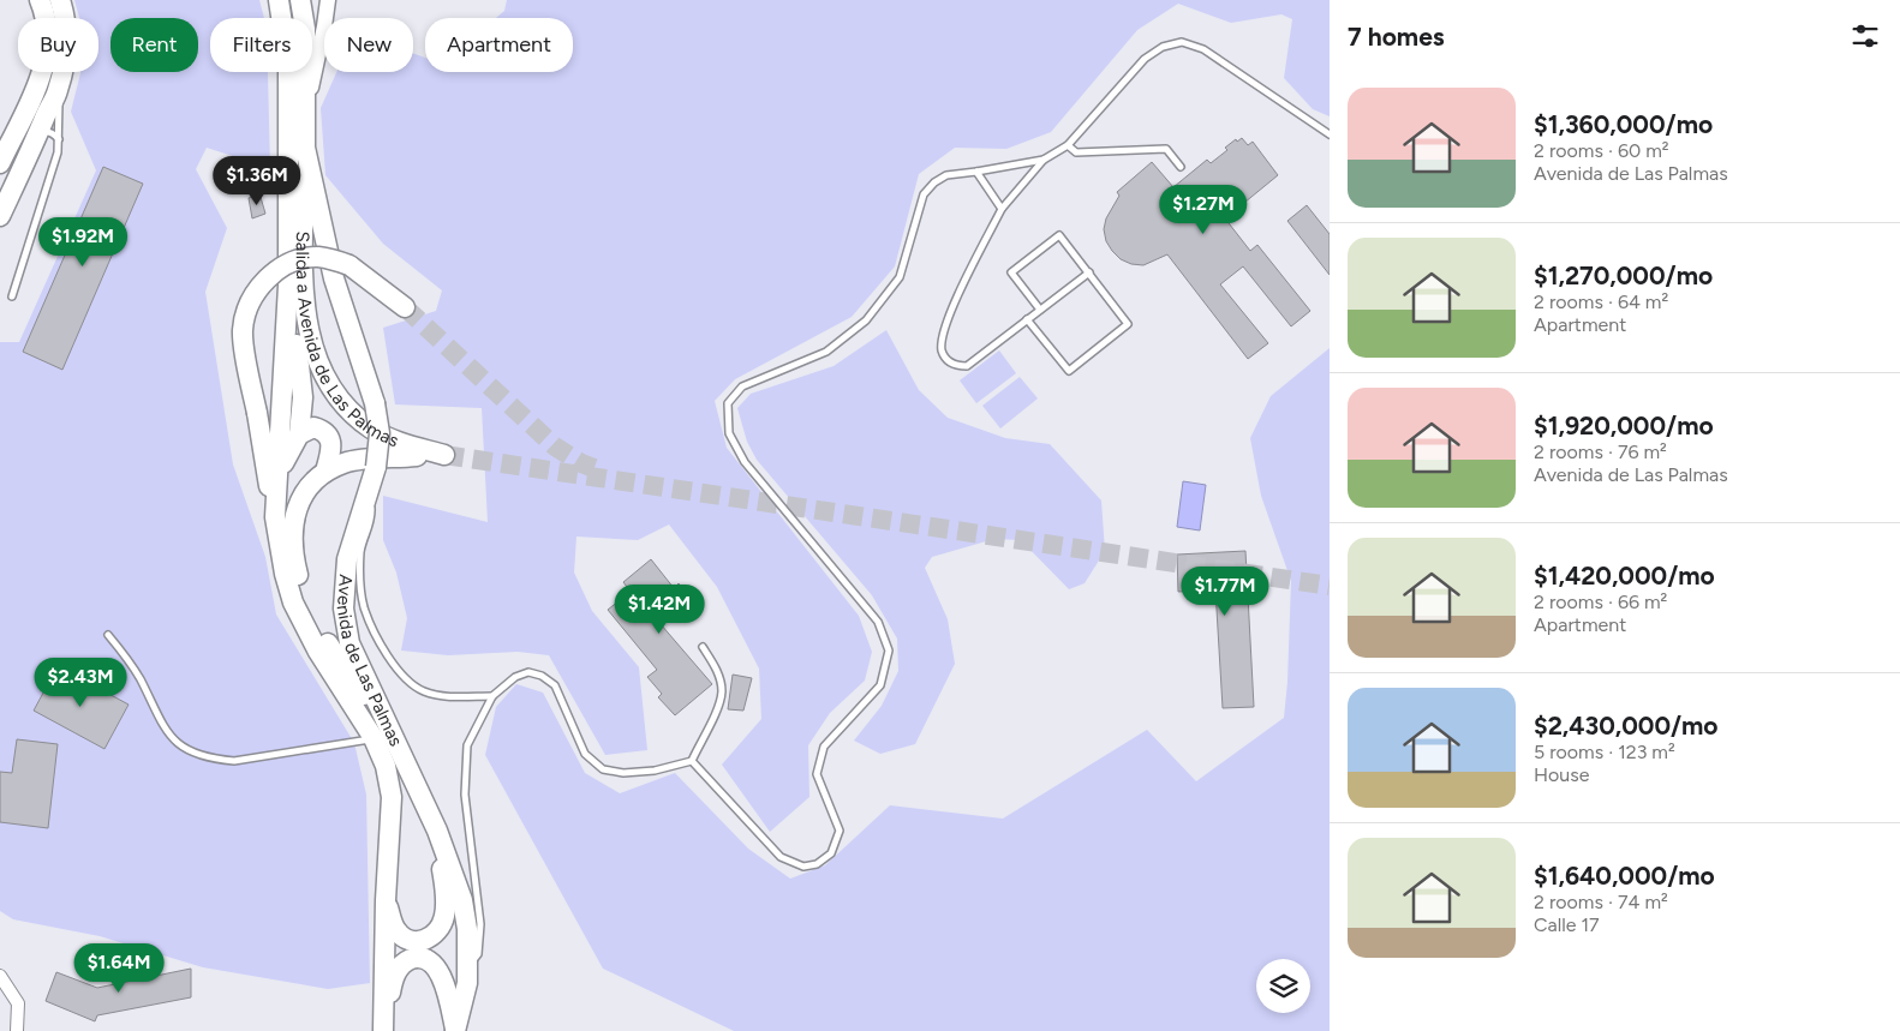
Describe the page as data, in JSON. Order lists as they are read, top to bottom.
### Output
{
  "streets": {
    "main road": ["Salida a Avenida de Las Palmas", "Avenida de Las Palmas"]
  },
  "crossings": [
    ["Salida a Avenida de Las Palmas", "Avenida de Las Palmas"]
  ],
  "page": {
    "heading": "7 homes",
    "chip": [
      "Buy",
      "Rent",
      "Filters",
      "New",
      "Apartment"
    ],
    "list": [
      {
        "name": "$1,360,000/mo",
        "note": "2 rooms · 60 m² · Avenida de Las Palmas"
      },
      {
        "name": "$1,270,000/mo",
        "note": "2 rooms · 64 m² · Apartment"
      },
      {
        "name": "$1,920,000/mo",
        "note": "2 rooms · 76 m² · Avenida de Las Palmas"
      },
      {
        "name": "$1,420,000/mo",
        "note": "2 rooms · 66 m² · Apartment"
      },
      {
        "name": "$2,430,000/mo",
        "note": "5 rooms · 123 m² · House"
      },
      {
        "name": "$1,640,000/mo",
        "note": "2 rooms · 74 m² · Calle 17"
      }
    ],
    "price": [
      "$1.36M",
      "$1.27M",
      "$1.92M",
      "$1.77M",
      "$1.42M",
      "$2.43M",
      "$1.64M"
    ]
  }
}
